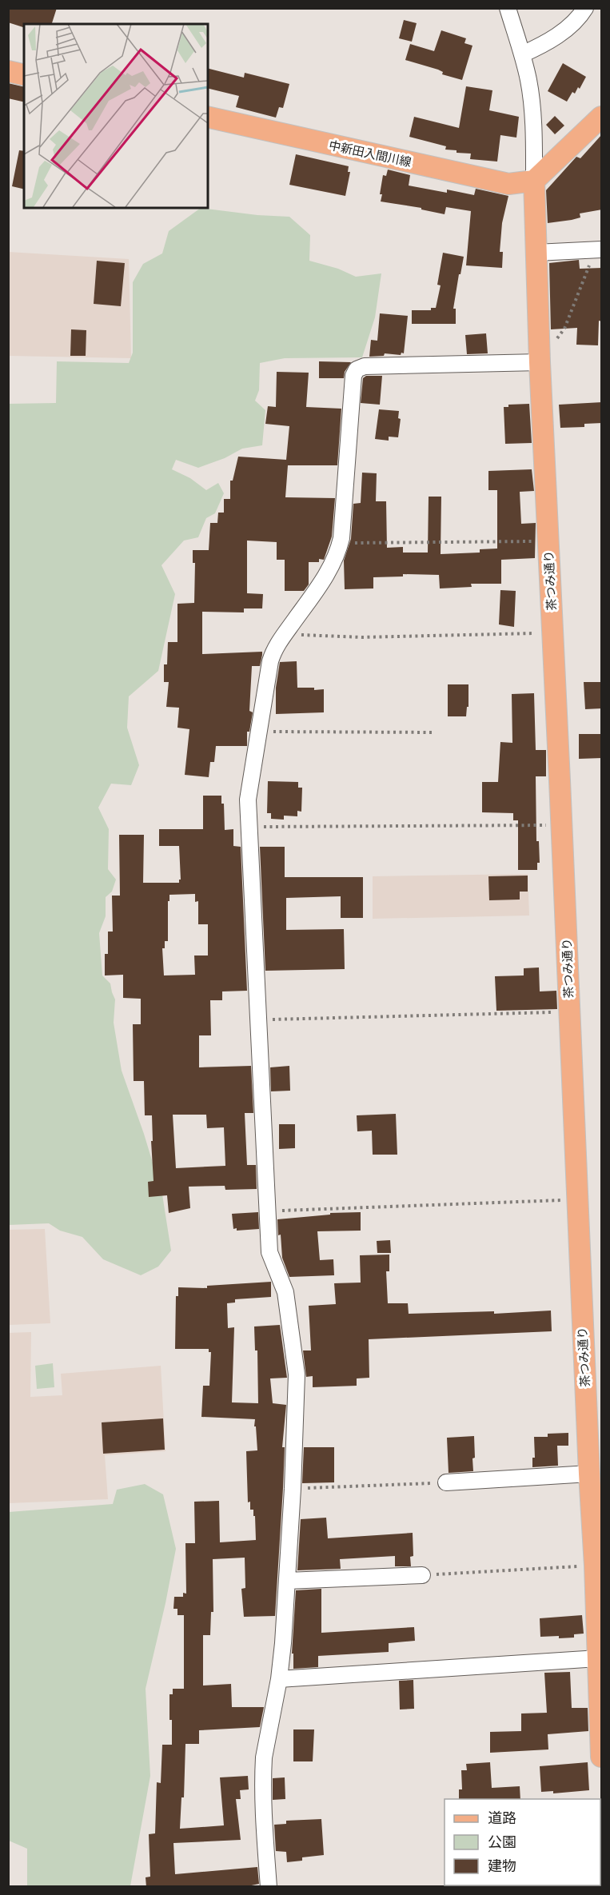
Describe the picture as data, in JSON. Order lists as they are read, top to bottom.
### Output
{
  "streets": {
    "main road": ["中新田入間川線", "茶つみ通り"]
  },
  "crossings": [
    ["中新田入間川線", "茶つみ通り"]
  ],
  "legend": ["道路", "公園", "建物"]
}
